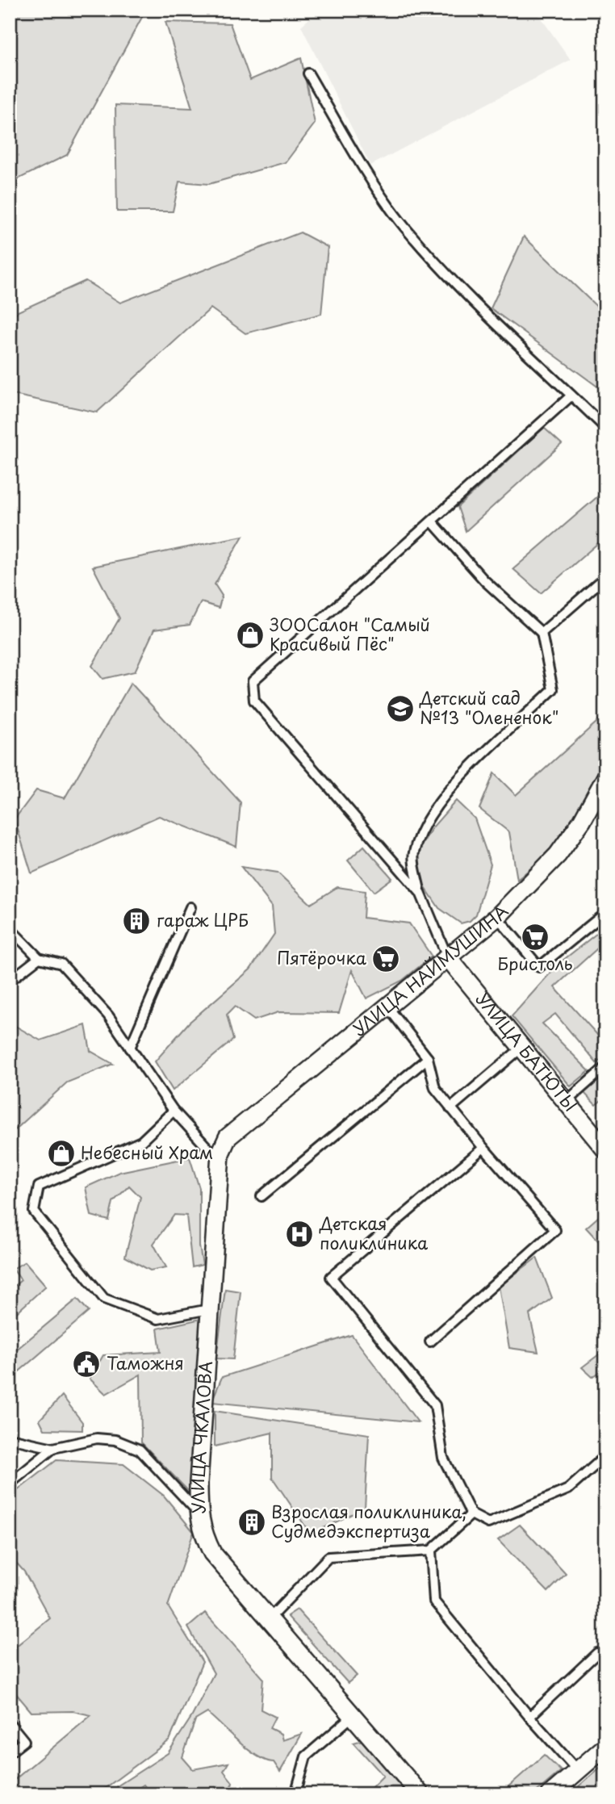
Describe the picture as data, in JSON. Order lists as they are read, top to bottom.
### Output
{
  "streets": {
    "street": ["УЛИЦА НАЙМУШИНА", "УЛИЦА БАТЮТЫ", "УЛИЦА ЧКАЛОВА"]
  },
  "crossings": [
    ["УЛИЦА НАЙМУШИНА", "УЛИЦА БАТЮТЫ"],
    ["УЛИЦА НАЙМУШИНА", "УЛИЦА ЧКАЛОВА"]
  ],
  "places": {
    "shop": ["ЗООСалон \"Самый Красивый Пёс\"", "Небесный Храм"],
    "school or university": ["Детский сад №13 \"Олененок\""],
    "building": ["гараж ЦРБ", "Взрослая поликлиника, Судмедэкспертиза"],
    "supermarket": ["Бристоль", "Пятёрочка"],
    "hospital": ["Детская поликлиника"],
    "public building": ["Таможня"]
  }
}
